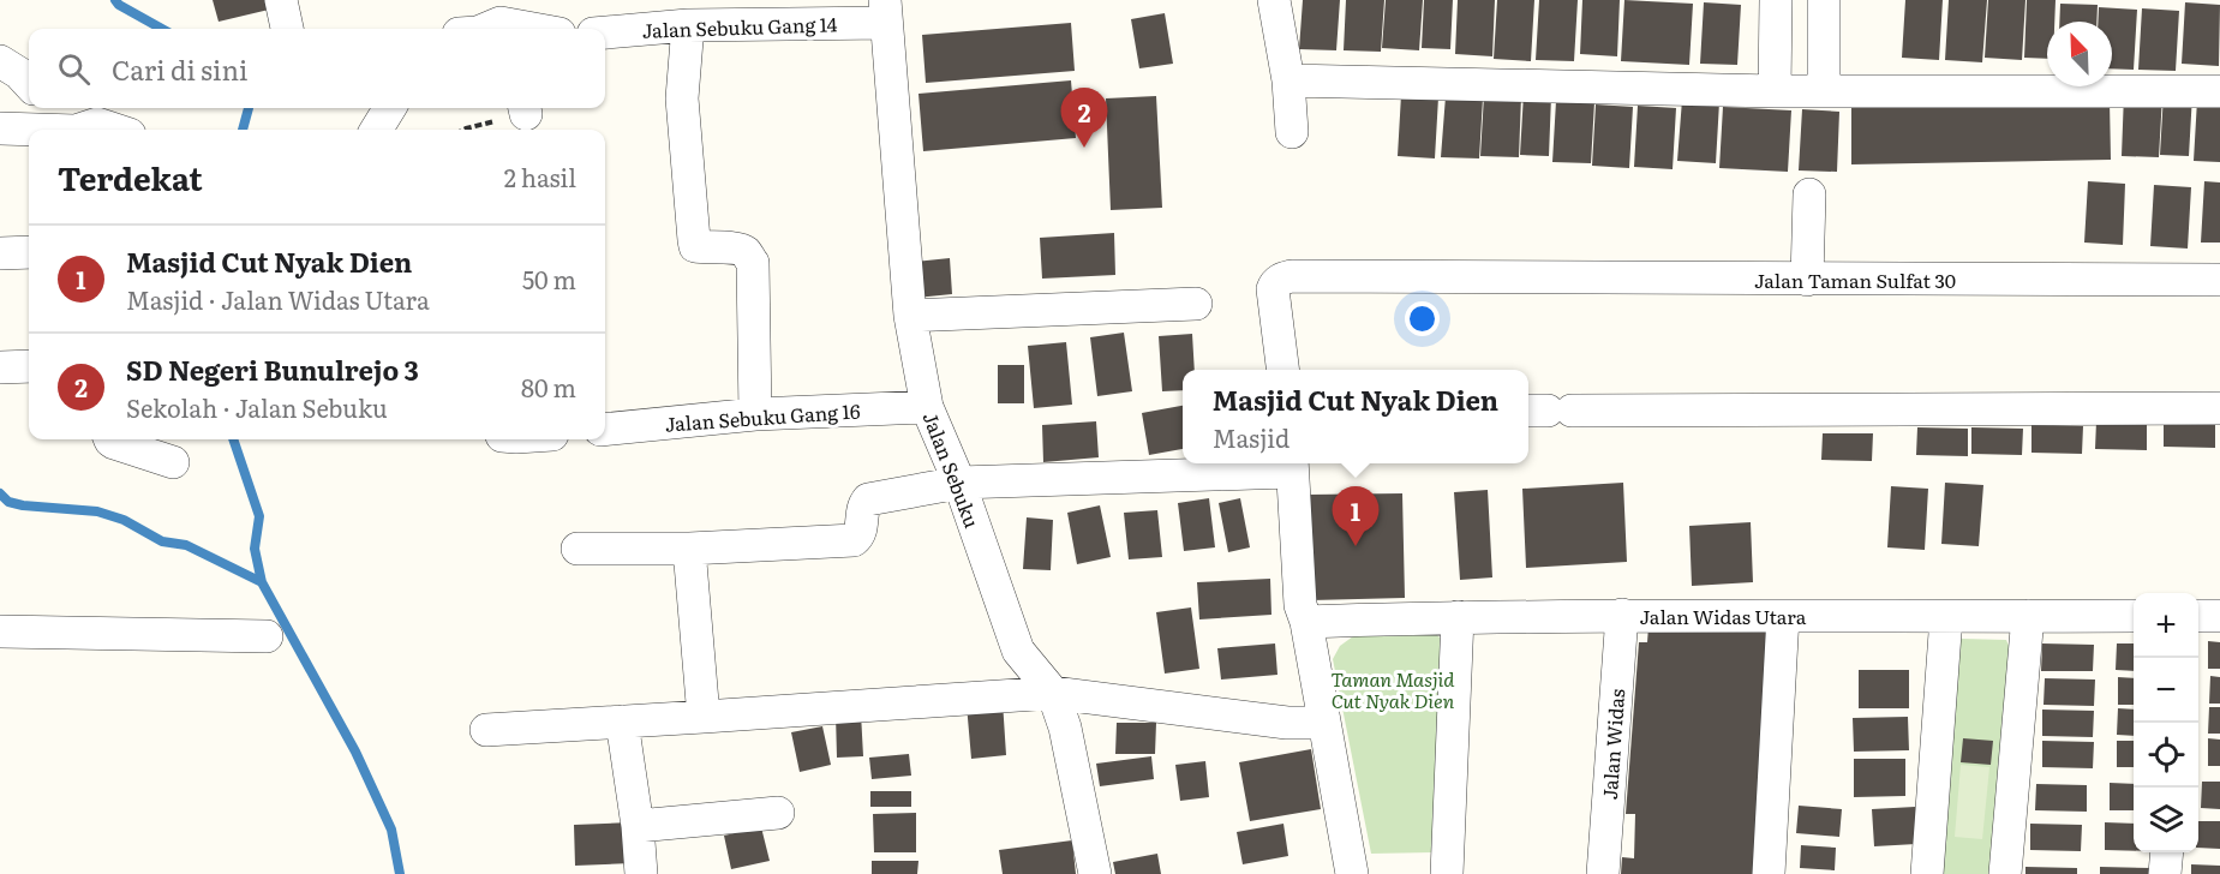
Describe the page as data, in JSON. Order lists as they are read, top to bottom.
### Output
{
  "streets": {
    "street": [
      "Jalan Sebuku Gang 14",
      "Jalan Taman Sulfat 30",
      "Jalan Sebuku Gang 16",
      "Jalan Sebuku",
      "Jalan Widas Utara",
      "Jalan Widas"
    ]
  },
  "crossings": [
    ["Jalan Sebuku Gang 14", "Jalan Sebuku"],
    ["Jalan Sebuku Gang 16", "Jalan Sebuku"],
    ["Jalan Widas Utara", "Jalan Widas"]
  ],
  "parks": ["Taman Masjid Cut Nyak Dien"],
  "north": "top left",
  "page": {
    "search": "Cari di sini",
    "pins": ["2", "1"],
    "heading": ["Terdekat", "2 hasil"],
    "list": [
      {
        "mark": "1",
        "name": "Masjid Cut Nyak Dien",
        "note": "Masjid · Jalan Widas Utara",
        "value": "50 m"
      },
      {
        "mark": "2",
        "name": "SD Negeri Bunulrejo 3",
        "note": "Sekolah · Jalan Sebuku",
        "value": "80 m"
      }
    ],
    "popup": ["Masjid Cut Nyak Dien", "Masjid"],
    "map_buttons": ["+", "−"]
  }
}
